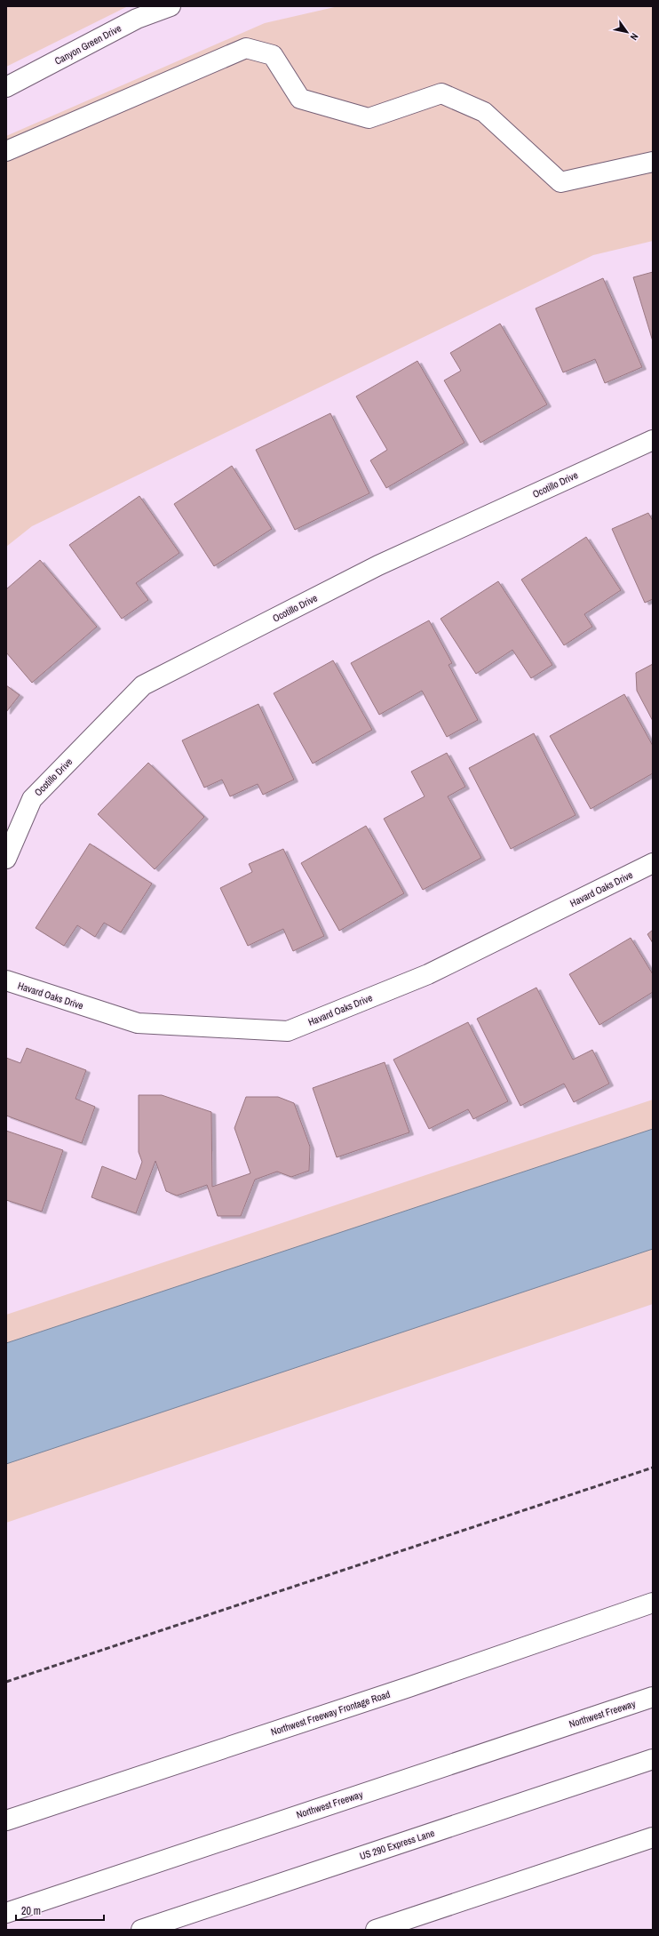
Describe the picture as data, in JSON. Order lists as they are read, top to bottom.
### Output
{
  "streets": {
    "main road": [
      "Canyon Green Drive",
      "Ocotillo Drive",
      "Havard Oaks Drive",
      "Northwest Freeway Frontage Road",
      "Northwest Freeway",
      "US 290 Express Lane"
    ]
  },
  "scale_bar": "20 m",
  "north": "bottom right"
}
